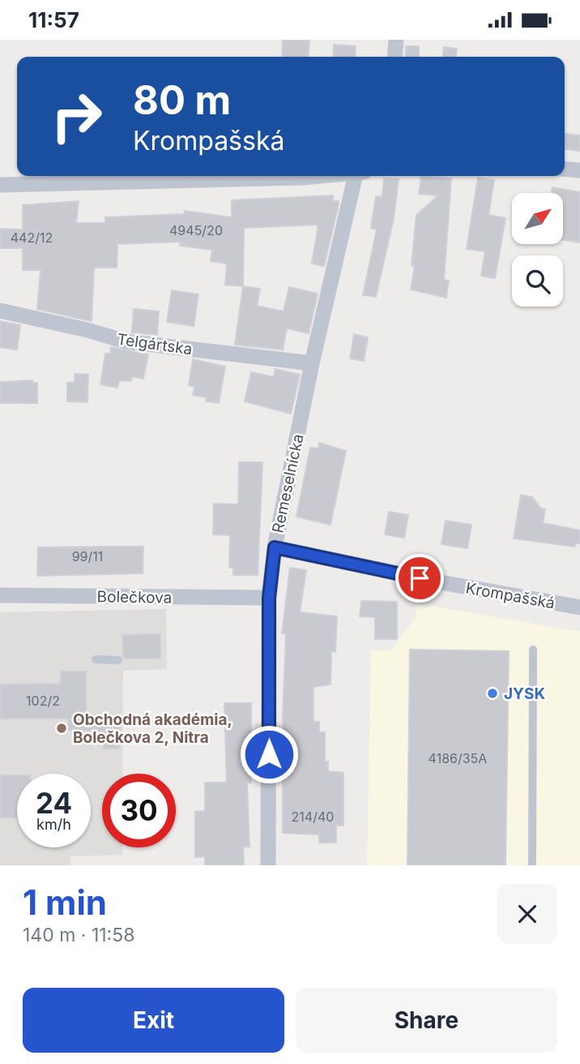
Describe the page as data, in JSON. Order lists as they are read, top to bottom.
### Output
{
  "streets": {
    "street": [
      "Telgártska",
      "Remeselnícka",
      "Krompašská",
      "Bolečkova"
    ]
  },
  "crossings": [
    ["Telgártska", "Remeselnícka"],
    ["Remeselnícka", "Krompašská"],
    ["Remeselnícka", "Bolečkova"]
  ],
  "places": ["JYSK", "Obchodná akadémia, Bolečkova 2, Nitra"],
  "house_numbers": [
    "4945/20",
    "442/12",
    "99/11",
    "102/2",
    "4186/35A",
    "214/40"
  ],
  "north": "top right",
  "page": {
    "status": "11:57",
    "turn": ["80 m", "Krompašská"],
    "speed": "24 km/h",
    "limit": "30",
    "heading": ["1 min", "140 m · 11:58"],
    "buttons": ["Exit", "Share"]
  }
}
